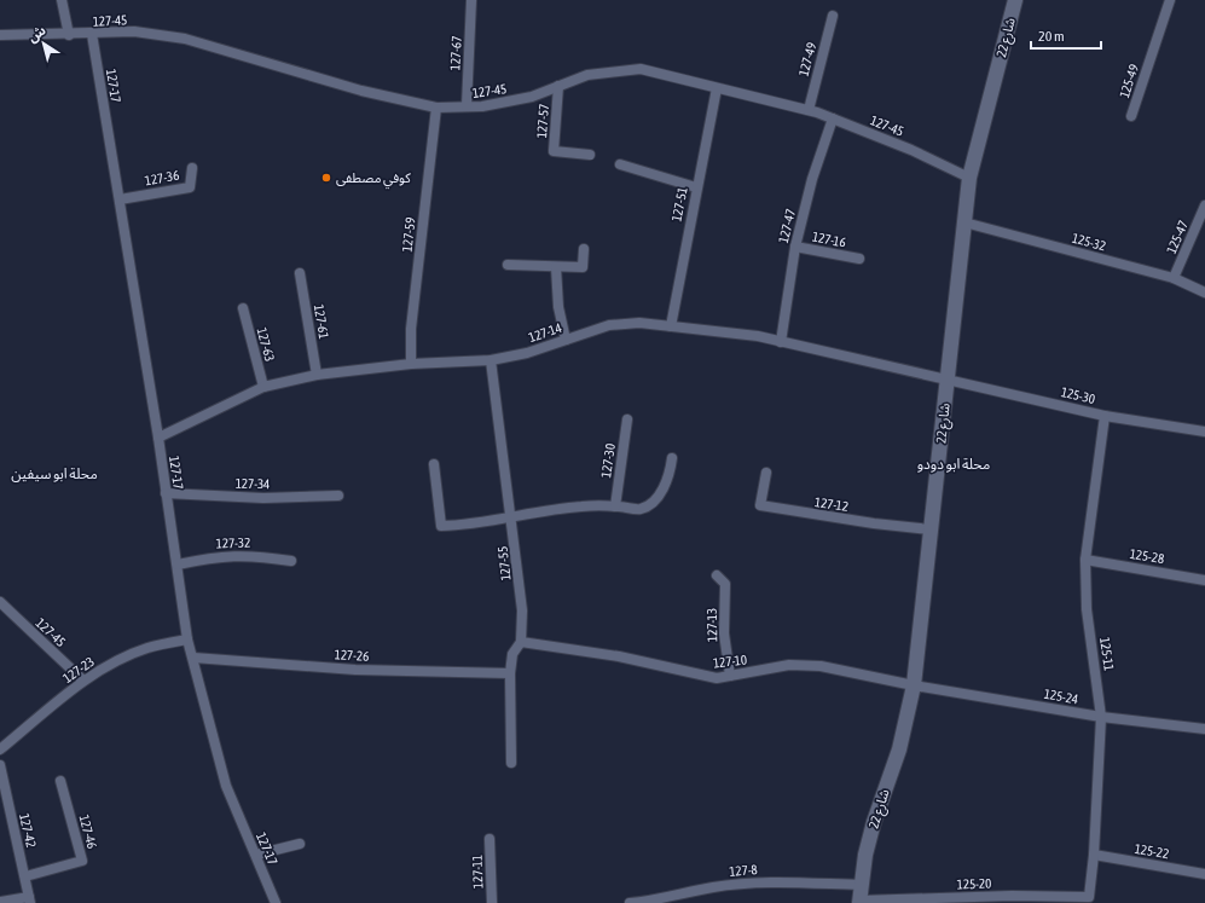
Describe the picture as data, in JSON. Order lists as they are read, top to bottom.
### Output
{
  "streets": {
    "street": ["شارع 22"],
    "lane": [
      "127-45",
      "127-67",
      "127-49",
      "125-49",
      "127-17",
      "127-57",
      "127-36",
      "127-51",
      "127-47",
      "127-59",
      "125-47",
      "127-16",
      "125-32",
      "127-61",
      "127-14",
      "127-63",
      "125-30",
      "127-30",
      "127-34",
      "127-12",
      "127-32",
      "125-28",
      "127-55",
      "127-13",
      "125-11",
      "127-26",
      "127-10",
      "127-23",
      "125-24",
      "127-42",
      "127-46",
      "125-22",
      "127-8",
      "127-11",
      "125-20"
    ]
  },
  "crossings": [
    ["127-45", "شارع 22"],
    ["127-45", "127-67"],
    ["127-45", "127-49"],
    ["127-45", "127-17"],
    ["127-45", "127-57"],
    ["127-45", "127-51"],
    ["127-45", "127-47"],
    ["127-45", "127-59"],
    ["127-45", "127-23"],
    ["شارع 22", "125-32"],
    ["شارع 22", "127-14"],
    ["شارع 22", "125-30"],
    ["شارع 22", "127-12"],
    ["شارع 22", "127-10"],
    ["شارع 22", "125-24"],
    ["شارع 22", "127-8"],
    ["شارع 22", "125-20"],
    ["127-17", "127-36"],
    ["127-17", "127-14"],
    ["127-17", "127-34"],
    ["127-17", "127-32"],
    ["127-17", "127-26"],
    ["127-17", "127-23"],
    ["127-51", "127-14"],
    ["127-47", "127-16"],
    ["127-47", "127-14"],
    ["127-59", "127-14"],
    ["125-47", "125-32"],
    ["127-61", "127-14"],
    ["127-14", "127-63"],
    ["127-14", "125-30"],
    ["127-14", "127-55"],
    ["125-30", "125-11"],
    ["125-28", "125-11"],
    ["127-55", "127-26"],
    ["127-55", "127-10"],
    ["127-13", "127-10"],
    ["125-11", "125-24"],
    ["125-11", "125-22"],
    ["125-11", "125-20"],
    ["127-10", "125-24"],
    ["127-42", "127-46"]
  ],
  "districts": ["محلة ابو دودو", "محلة ابو سيفين"],
  "places": ["كوفي مصطفى"],
  "scale_bar": "20 m",
  "north": "top left"
}
